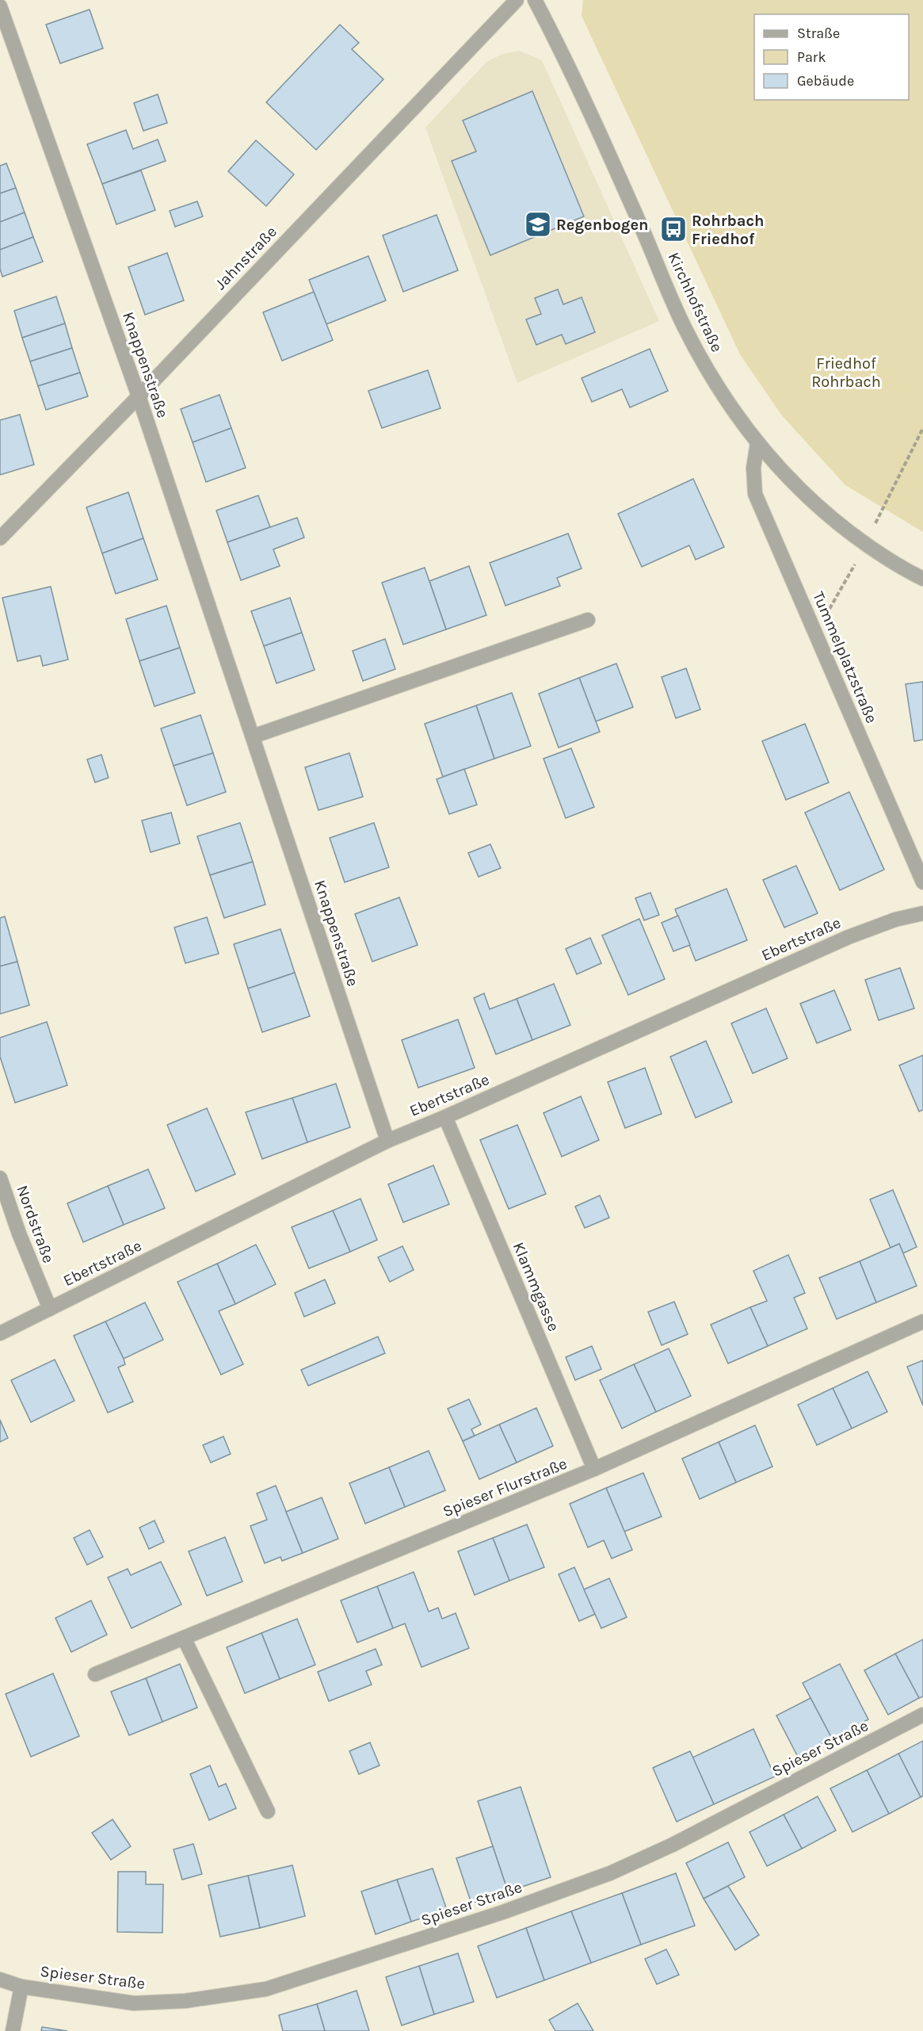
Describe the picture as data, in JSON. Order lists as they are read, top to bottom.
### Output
{
  "streets": {
    "street": [
      "Jahnstraße",
      "Kirchhofstraße",
      "Knappenstraße",
      "Tummelplatzstraße",
      "Ebertstraße",
      "Nordstraße",
      "Klammgasse",
      "Spieser Flurstraße",
      "Spieser Straße"
    ]
  },
  "crossings": [
    ["Jahnstraße", "Knappenstraße"],
    ["Kirchhofstraße", "Tummelplatzstraße"],
    ["Knappenstraße", "Ebertstraße"],
    ["Ebertstraße", "Nordstraße"],
    ["Ebertstraße", "Klammgasse"],
    ["Klammgasse", "Spieser Flurstraße"]
  ],
  "parks": ["Friedhof Rohrbach"],
  "places": {
    "school or university": ["Regenbogen"],
    "bus stop": ["Rohrbach Friedhof"]
  },
  "legend": ["Straße", "Park", "Gebäude"]
}
